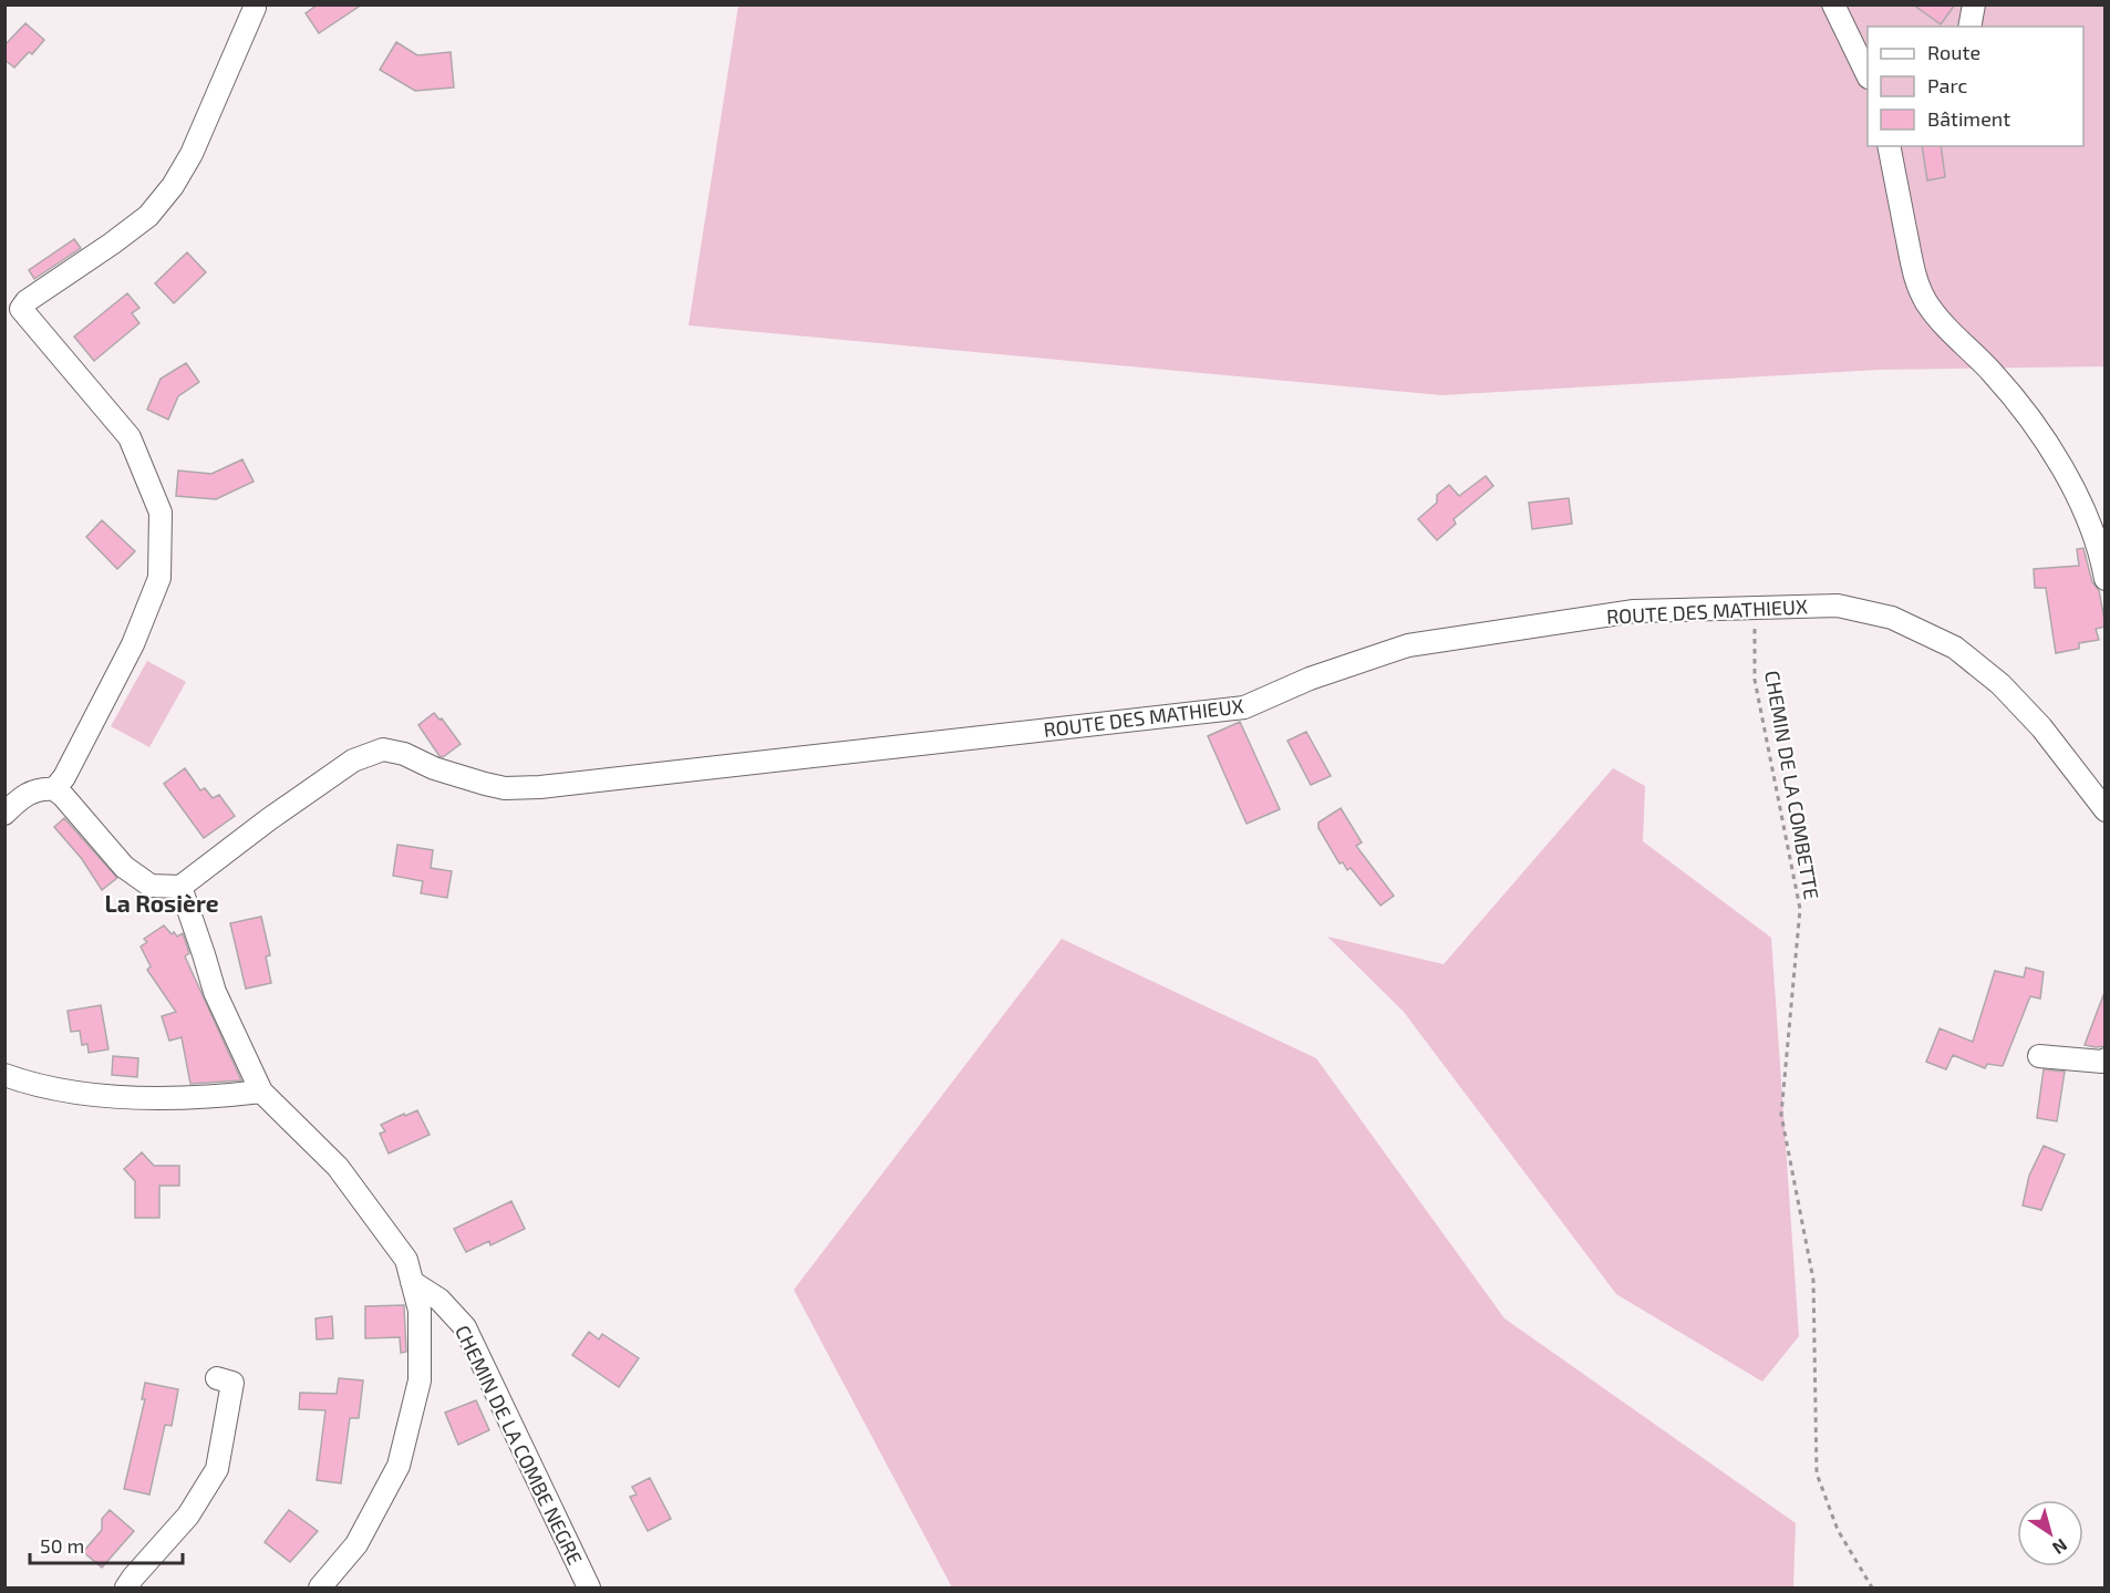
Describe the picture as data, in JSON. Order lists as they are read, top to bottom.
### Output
{
  "streets": {
    "street": ["ROUTE DES MATHIEUX", "CHEMIN DE LA COMBE NEGRE"],
    "path": ["CHEMIN DE LA COMBETTE"]
  },
  "crossings": [
    ["ROUTE DES MATHIEUX", "CHEMIN DE LA COMBETTE"]
  ],
  "districts": ["La Rosière"],
  "legend": ["Route", "Parc", "Bâtiment"],
  "scale_bar": "50 m",
  "north": "bottom right"
}
